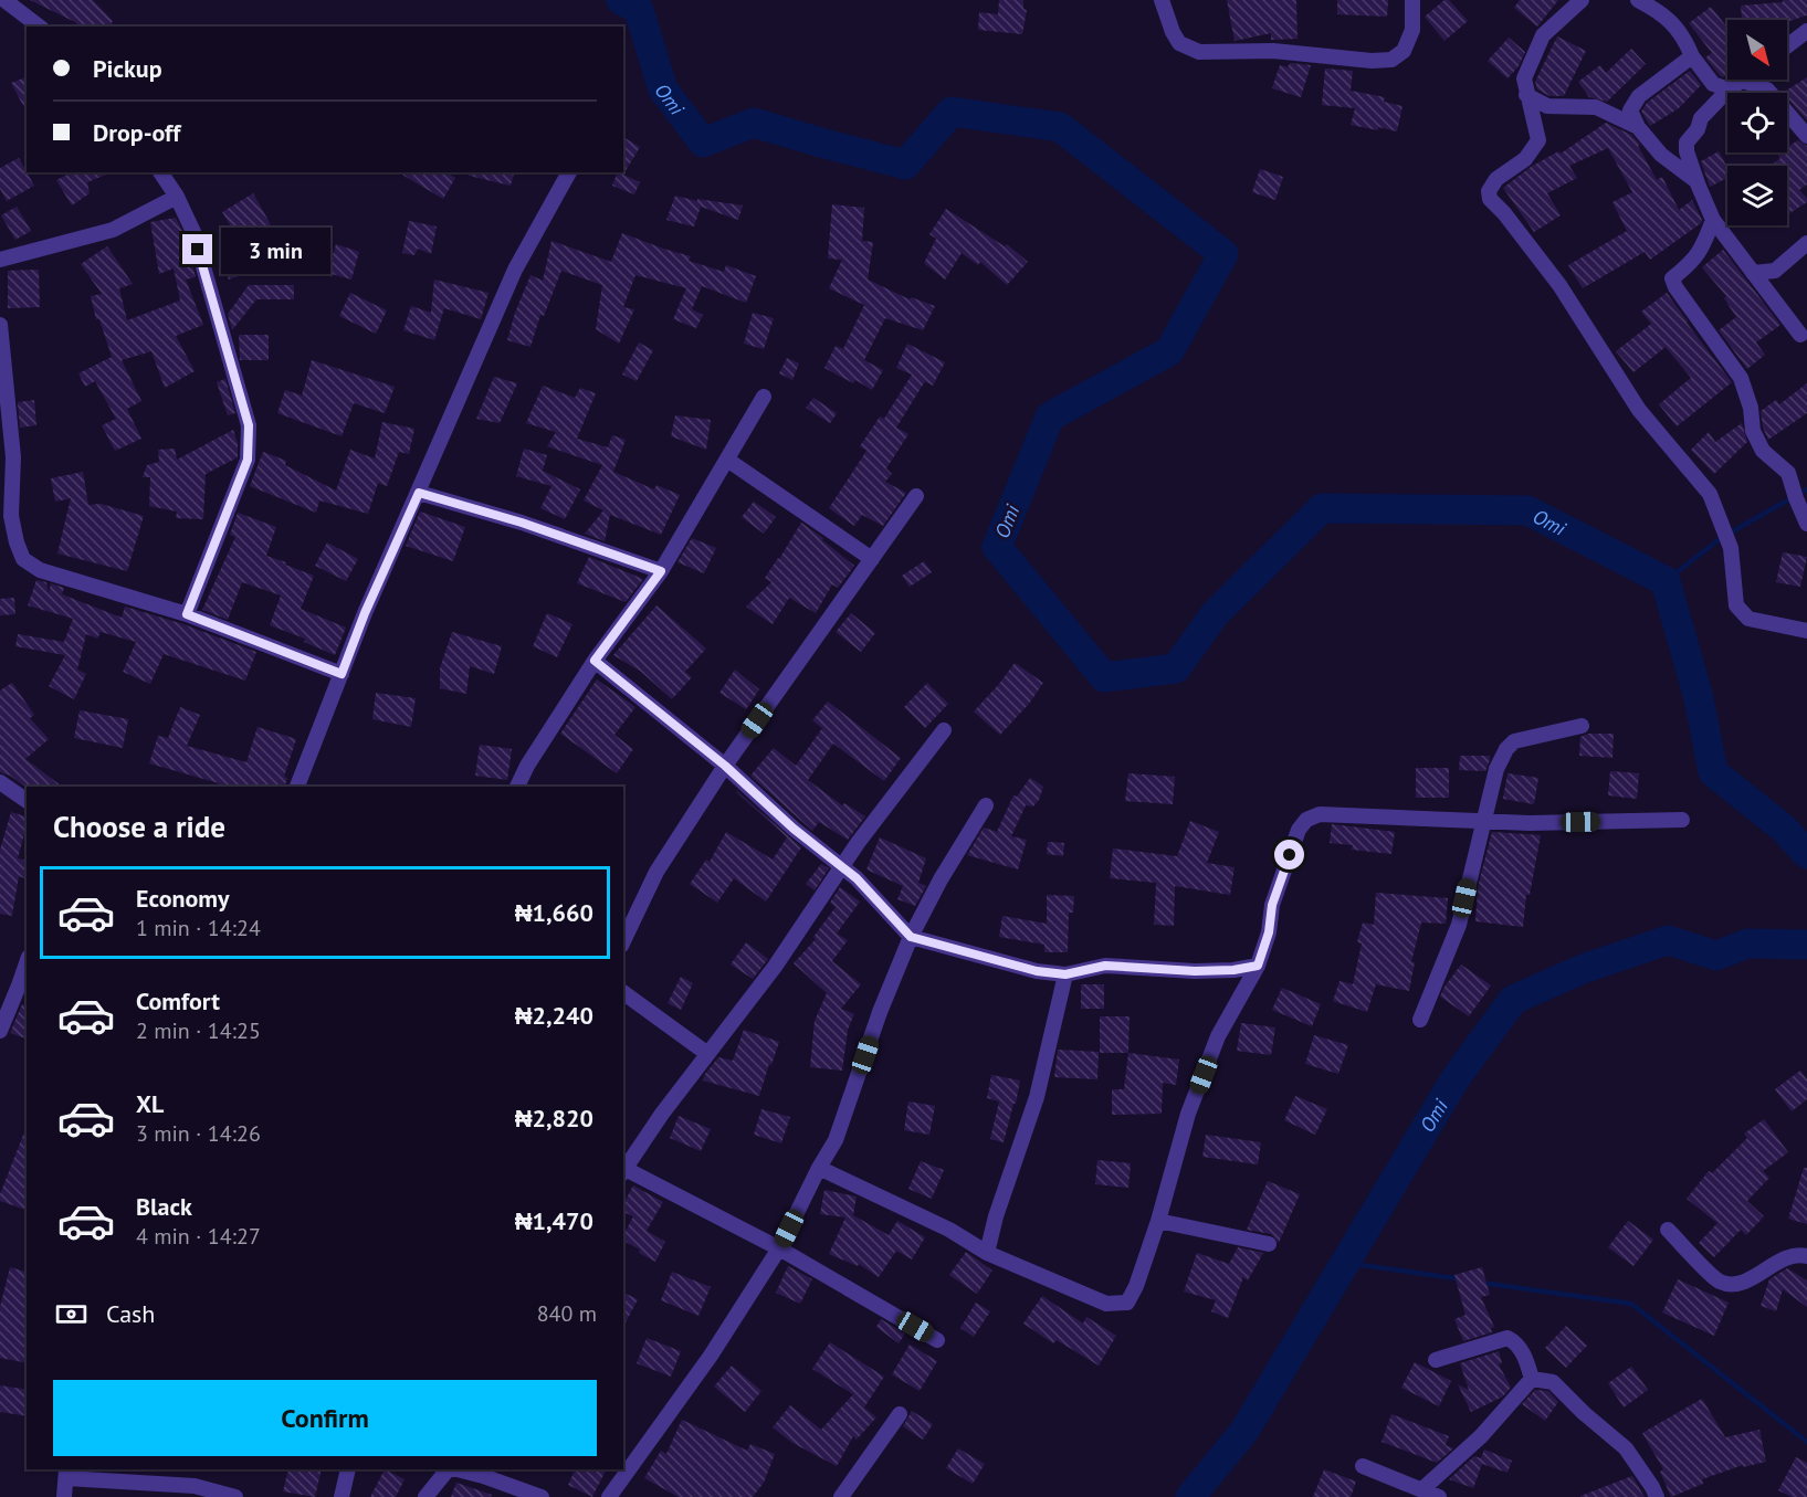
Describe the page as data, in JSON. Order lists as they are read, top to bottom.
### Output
{
  "water": ["Omi"],
  "north": "bottom right",
  "page": {
    "banner": ["Pickup", "Drop-off"],
    "bubble": "3 min",
    "heading": "Choose a ride",
    "list": [
      {
        "name": "Economy",
        "note": "1 min · 14:24",
        "value": "₦1,660"
      },
      {
        "name": "Comfort",
        "note": "2 min · 14:25",
        "value": "₦2,240"
      },
      {
        "name": "XL",
        "note": "3 min · 14:26",
        "value": "₦2,820"
      },
      {
        "name": "Black",
        "note": "4 min · 14:27",
        "value": "₦1,470"
      }
    ],
    "pay": ["Cash", "840 m"],
    "buttons": "Confirm"
  }
}
